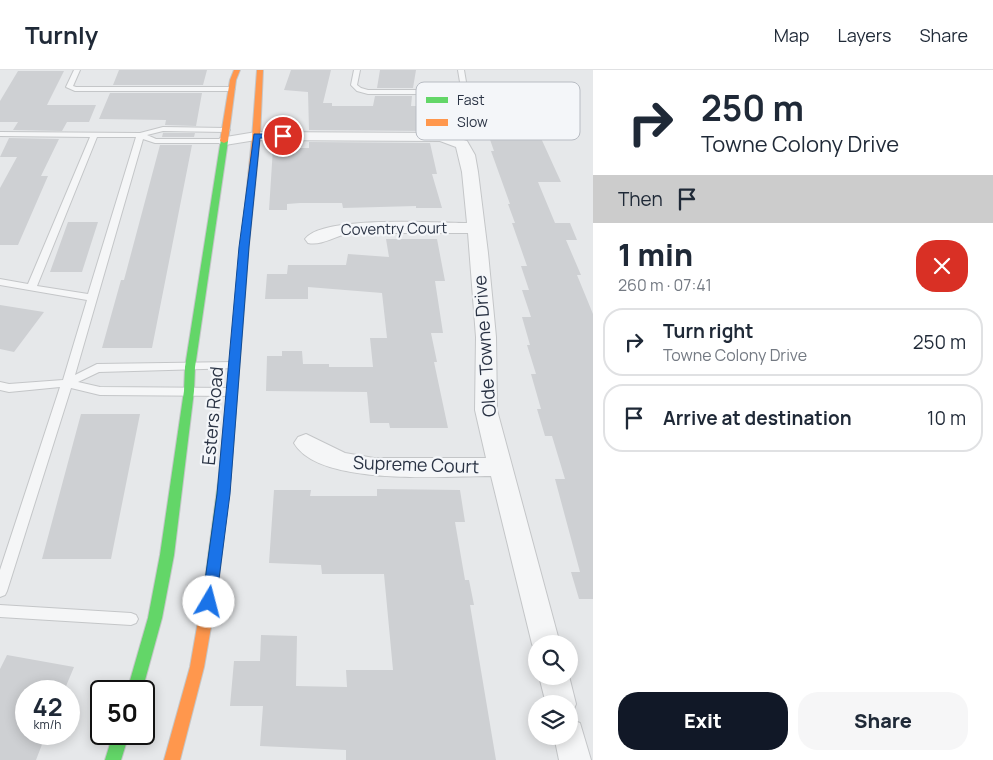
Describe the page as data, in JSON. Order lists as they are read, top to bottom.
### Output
{
  "streets": {
    "main road": ["Esters Road"],
    "street": ["Coventry Court", "Olde Towne Drive", "Supreme Court"]
  },
  "crossings": [
    ["Coventry Court", "Olde Towne Drive"],
    ["Olde Towne Drive", "Esters Road"],
    ["Olde Towne Drive", "Supreme Court"]
  ],
  "legend": ["Fast", "Slow"],
  "page": {
    "header": "Turnly",
    "nav": ["Map", "Layers", "Share"],
    "turn": ["250 m", "Towne Colony Drive"],
    "then": "Then",
    "heading": ["1 min", "260 m · 07:41"],
    "list": [
      {
        "name": "Turn right",
        "note": "Towne Colony Drive",
        "value": "250 m"
      },
      {
        "name": "Arrive at destination",
        "value": "10 m"
      }
    ],
    "speed": "42 km/h",
    "limit": "50",
    "buttons": ["Exit", "Share"]
  }
}
